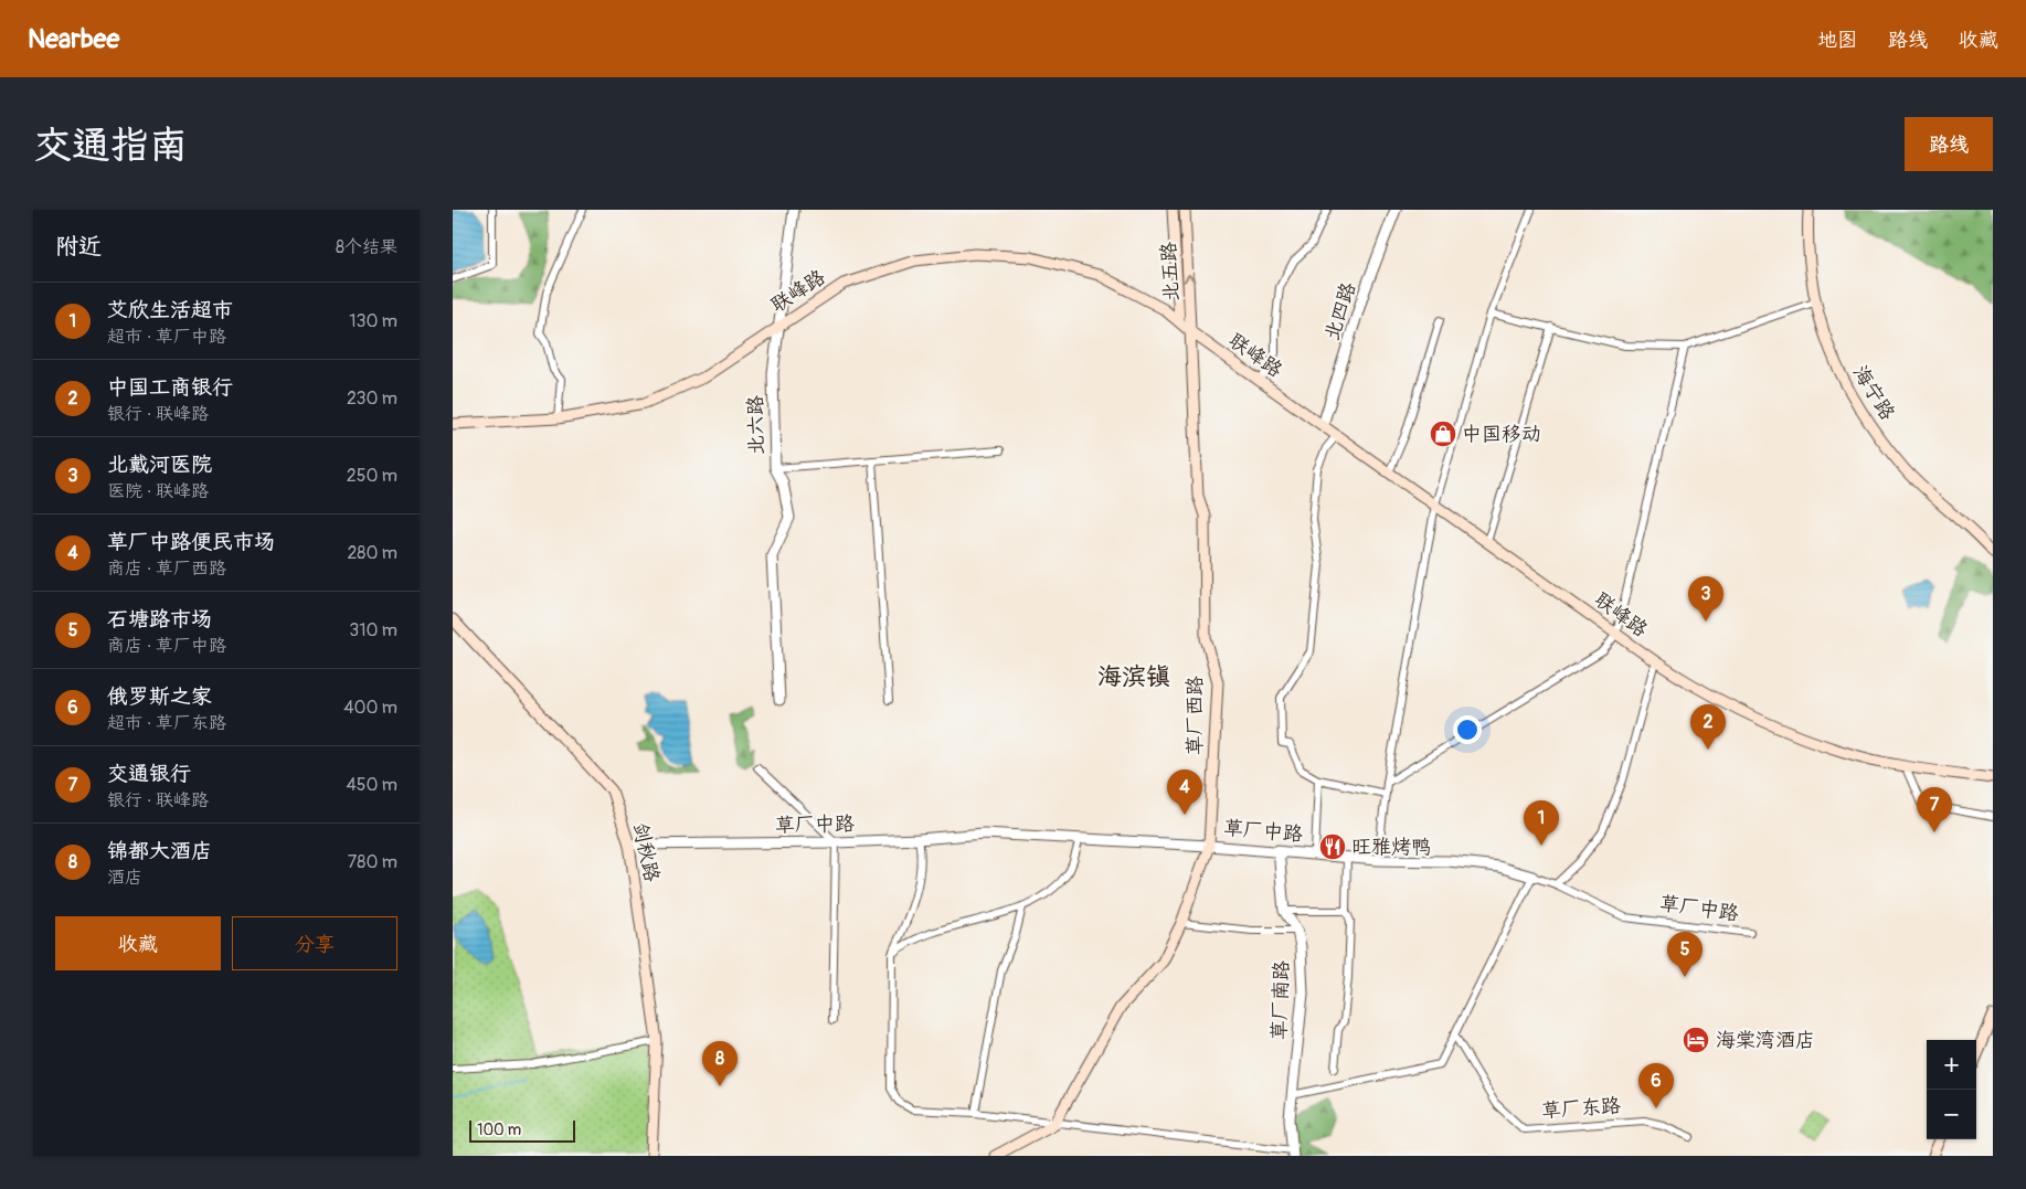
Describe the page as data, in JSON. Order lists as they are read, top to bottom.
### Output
{
  "streets": {
    "main road": [
      "北五路",
      "联峰路",
      "海宁路",
      "草厂西路",
      "剑秋路"
    ],
    "street": [
      "北四路",
      "北六路",
      "草厂中路",
      "草厂南路",
      "草厂东路"
    ]
  },
  "crossings": [
    ["北五路", "联峰路"],
    ["北五路", "草厂西路"],
    ["联峰路", "北四路"],
    ["联峰路", "北六路"],
    ["联峰路", "草厂西路"],
    ["草厂西路", "草厂中路"],
    ["草厂中路", "剑秋路"],
    ["草厂中路", "草厂南路"]
  ],
  "districts": ["海滨镇"],
  "places": {
    "shop": ["中国移动"],
    "restaurant": ["旺雅烤鸭"],
    "hotel": ["海棠湾酒店"]
  },
  "scale_bar": "100 m",
  "page": {
    "header": "Nearbee",
    "nav": ["地图", "路线", "收藏"],
    "buttons": [
      "路线",
      ["收藏", "分享"]
    ],
    "title": "交通指南",
    "heading": ["附近", "8个结果"],
    "list": [
      {
        "mark": "1",
        "name": "艾欣生活超市",
        "note": "超市 · 草厂中路",
        "value": "130 m"
      },
      {
        "mark": "2",
        "name": "中国工商银行",
        "note": "银行 · 联峰路",
        "value": "230 m"
      },
      {
        "mark": "3",
        "name": "北戴河医院",
        "note": "医院 · 联峰路",
        "value": "250 m"
      },
      {
        "mark": "4",
        "name": "草厂中路便民市场",
        "note": "商店 · 草厂西路",
        "value": "280 m"
      },
      {
        "mark": "5",
        "name": "石塘路市场",
        "note": "商店 · 草厂中路",
        "value": "310 m"
      },
      {
        "mark": "6",
        "name": "俄罗斯之家",
        "note": "超市 · 草厂东路",
        "value": "400 m"
      },
      {
        "mark": "7",
        "name": "交通银行",
        "note": "银行 · 联峰路",
        "value": "450 m"
      },
      {
        "mark": "8",
        "name": "锦都大酒店",
        "note": "酒店",
        "value": "780 m"
      }
    ],
    "pins": [
      "3",
      "2",
      "4",
      "7",
      "1",
      "5",
      "8",
      "6"
    ],
    "map_buttons": ["+", "−"],
    "scale": "100 m"
  }
}
